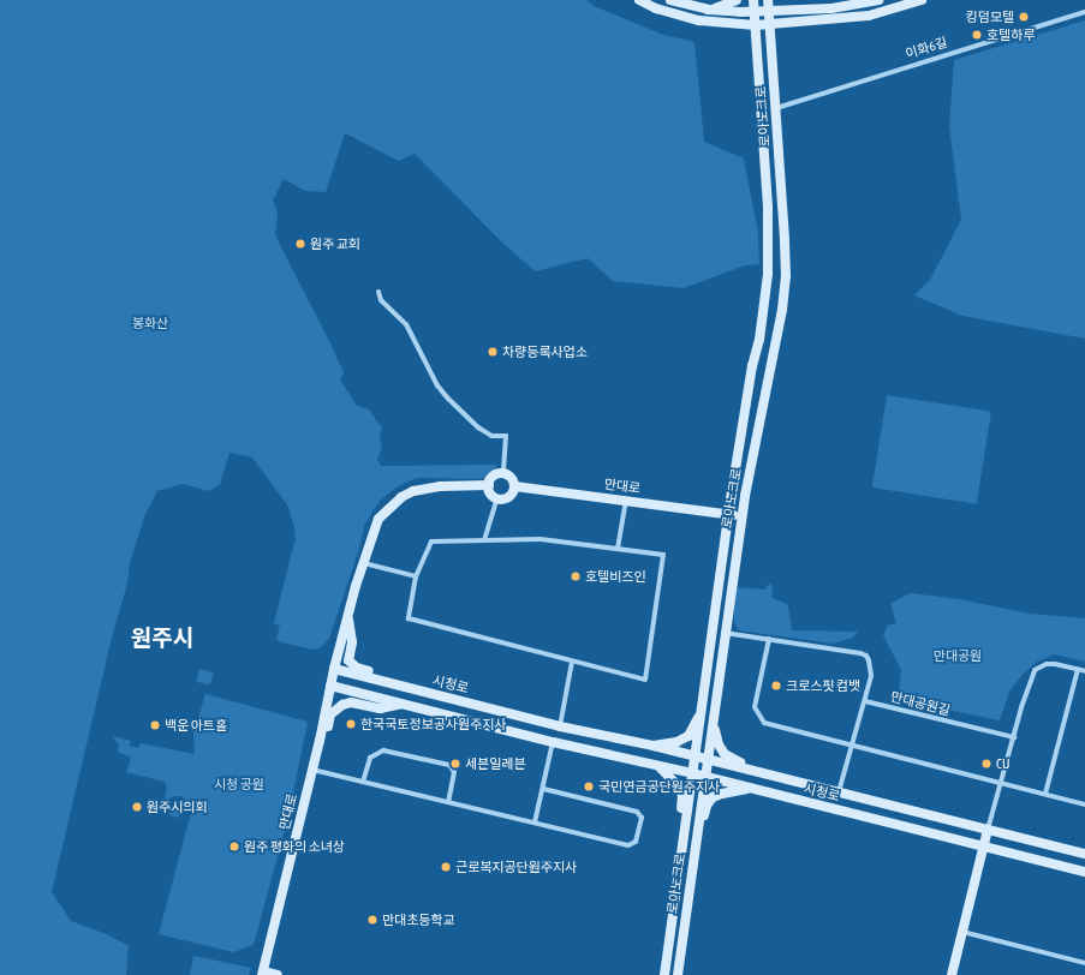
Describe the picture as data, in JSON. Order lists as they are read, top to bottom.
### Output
{
  "streets": {
    "street": [
      "이화6길",
      "로아노크로",
      "만대로",
      "시청로",
      "만대공원길"
    ]
  },
  "crossings": [
    ["이화6길", "로아노크로"],
    ["로아노크로", "만대로"],
    ["로아노크로", "시청로"],
    ["만대로", "시청로"]
  ],
  "districts": ["원주시"],
  "parks": ["봉화산", "만대공원", "시청 공원"],
  "places": [
    "킹덤모텔",
    "호텔하루",
    "원주 교회",
    "차량등록사업소",
    "호텔비즈인",
    "크로스핏 컴뱃",
    "한국국토정보공사원주지사",
    "백운 아트홀",
    "세븐일레븐",
    "CU",
    "국민연금공단원주지사",
    "원주시의회",
    "원주 평화의 소녀상",
    "근로복지공단원주지사",
    "만대초등학교"
  ]
}
